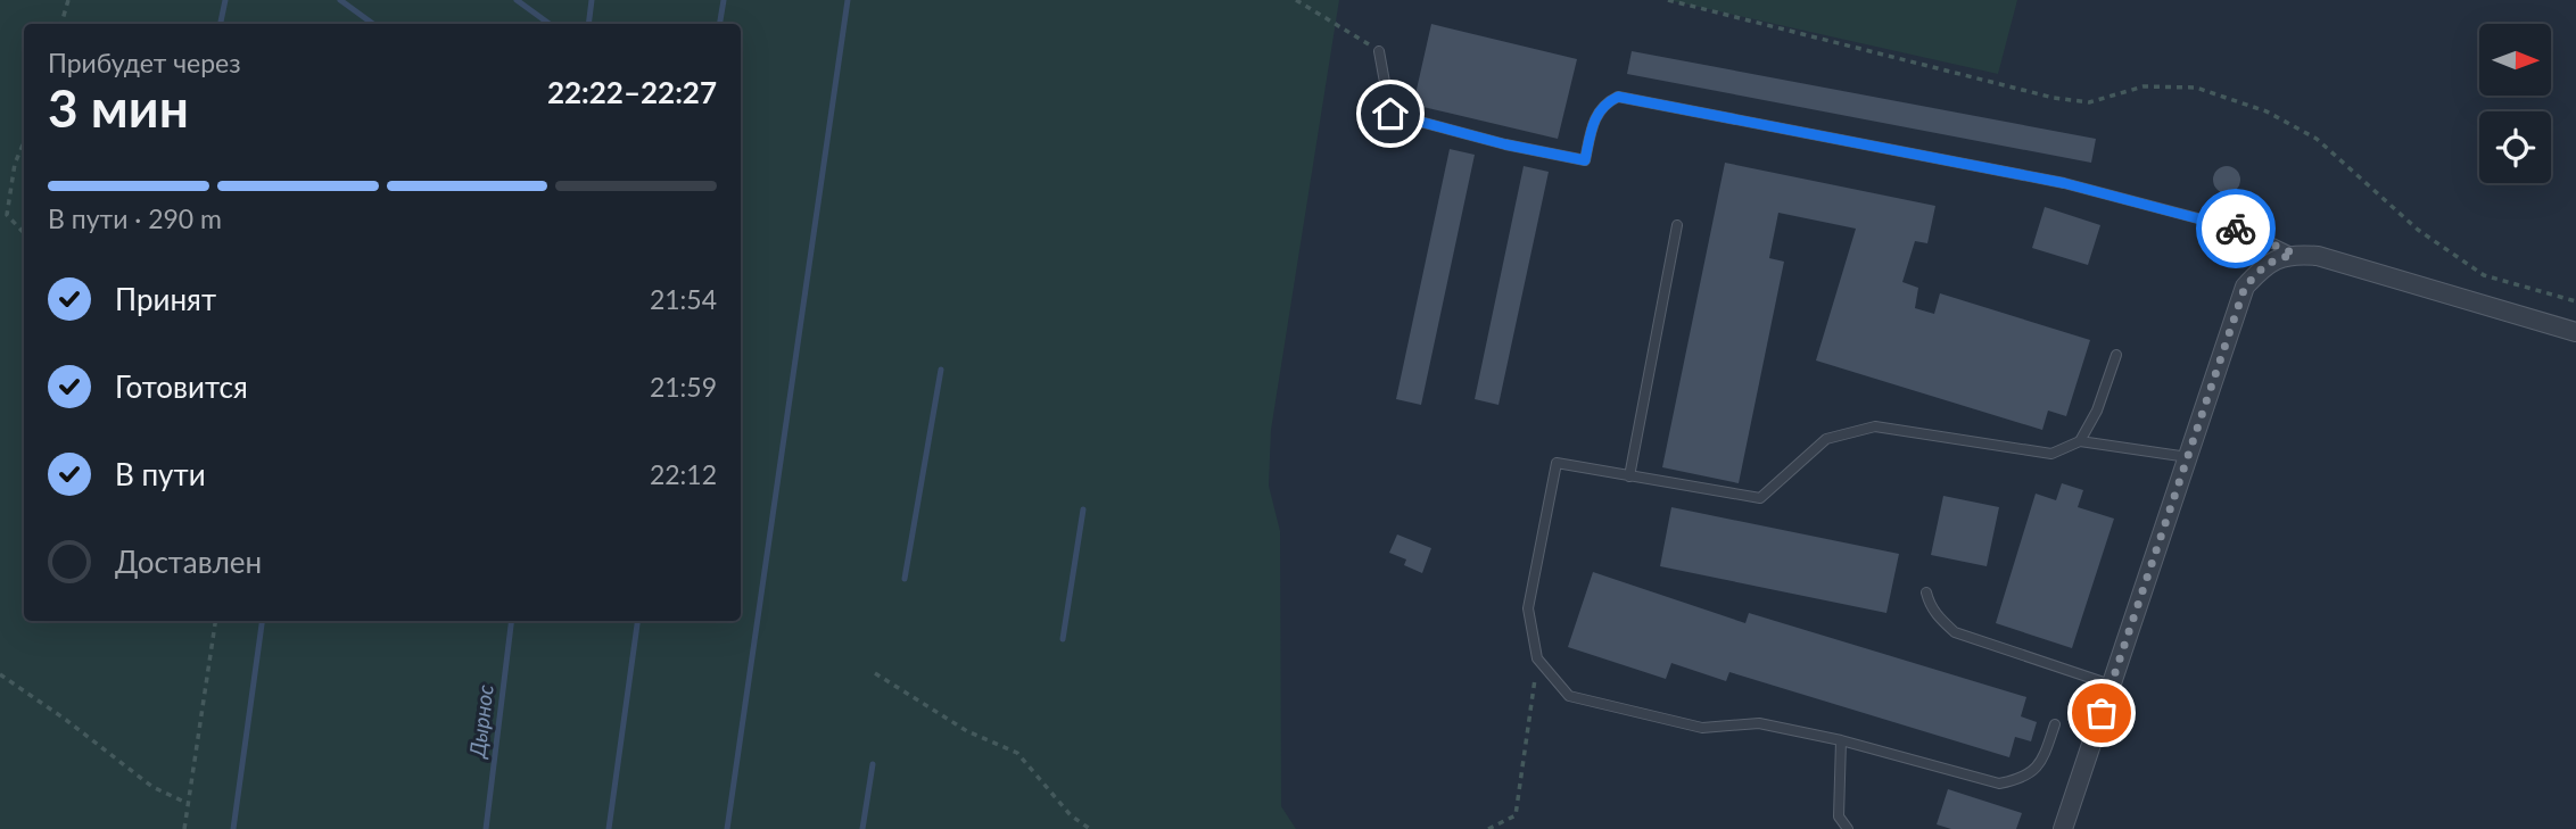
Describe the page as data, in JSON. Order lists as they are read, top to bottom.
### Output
{
  "water": ["Дырнос"],
  "north": "right",
  "page": {
    "heading": ["3 мин", "Прибудет через", "22:22–22:27"],
    "bar": "В пути · 290 m",
    "list": [
      ["Принят", "21:54"],
      ["Готовится", "21:59"],
      ["В пути", "22:12"],
      "Доставлен"
    ]
  }
}
